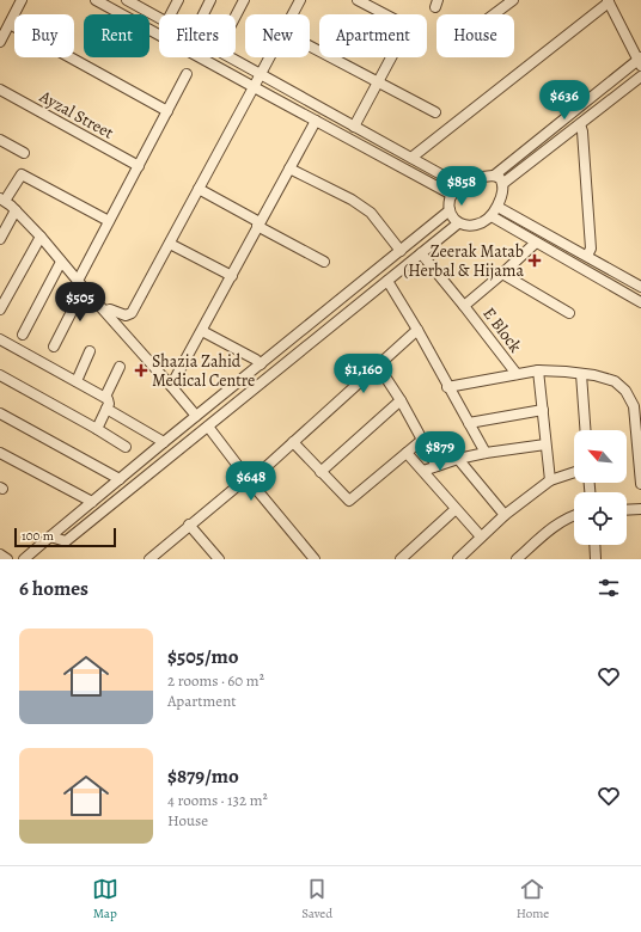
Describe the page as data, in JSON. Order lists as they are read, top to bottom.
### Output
{
  "streets": {
    "street": ["Ayzal Street", "E Block"]
  },
  "places": {
    "health": ["Zeerak Matab (Herbal & Hijama", "Shazia Zahid Medical Centre"]
  },
  "scale_bar": "100 m",
  "north": "top left",
  "page": {
    "chip": [
      "Buy",
      "Rent",
      "Filters",
      "New",
      "Apartment",
      "House"
    ],
    "price": [
      "$636",
      "$858",
      "$505",
      "$1,160",
      "$879",
      "$648"
    ],
    "scale": "100 m",
    "heading": "6 homes",
    "list": [
      {
        "name": "$505/mo",
        "note": "2 rooms · 60 m² · Apartment"
      },
      {
        "name": "$879/mo",
        "note": "4 rooms · 132 m² · House"
      }
    ],
    "tabs": ["Map", "Saved", "Home"]
  }
}
